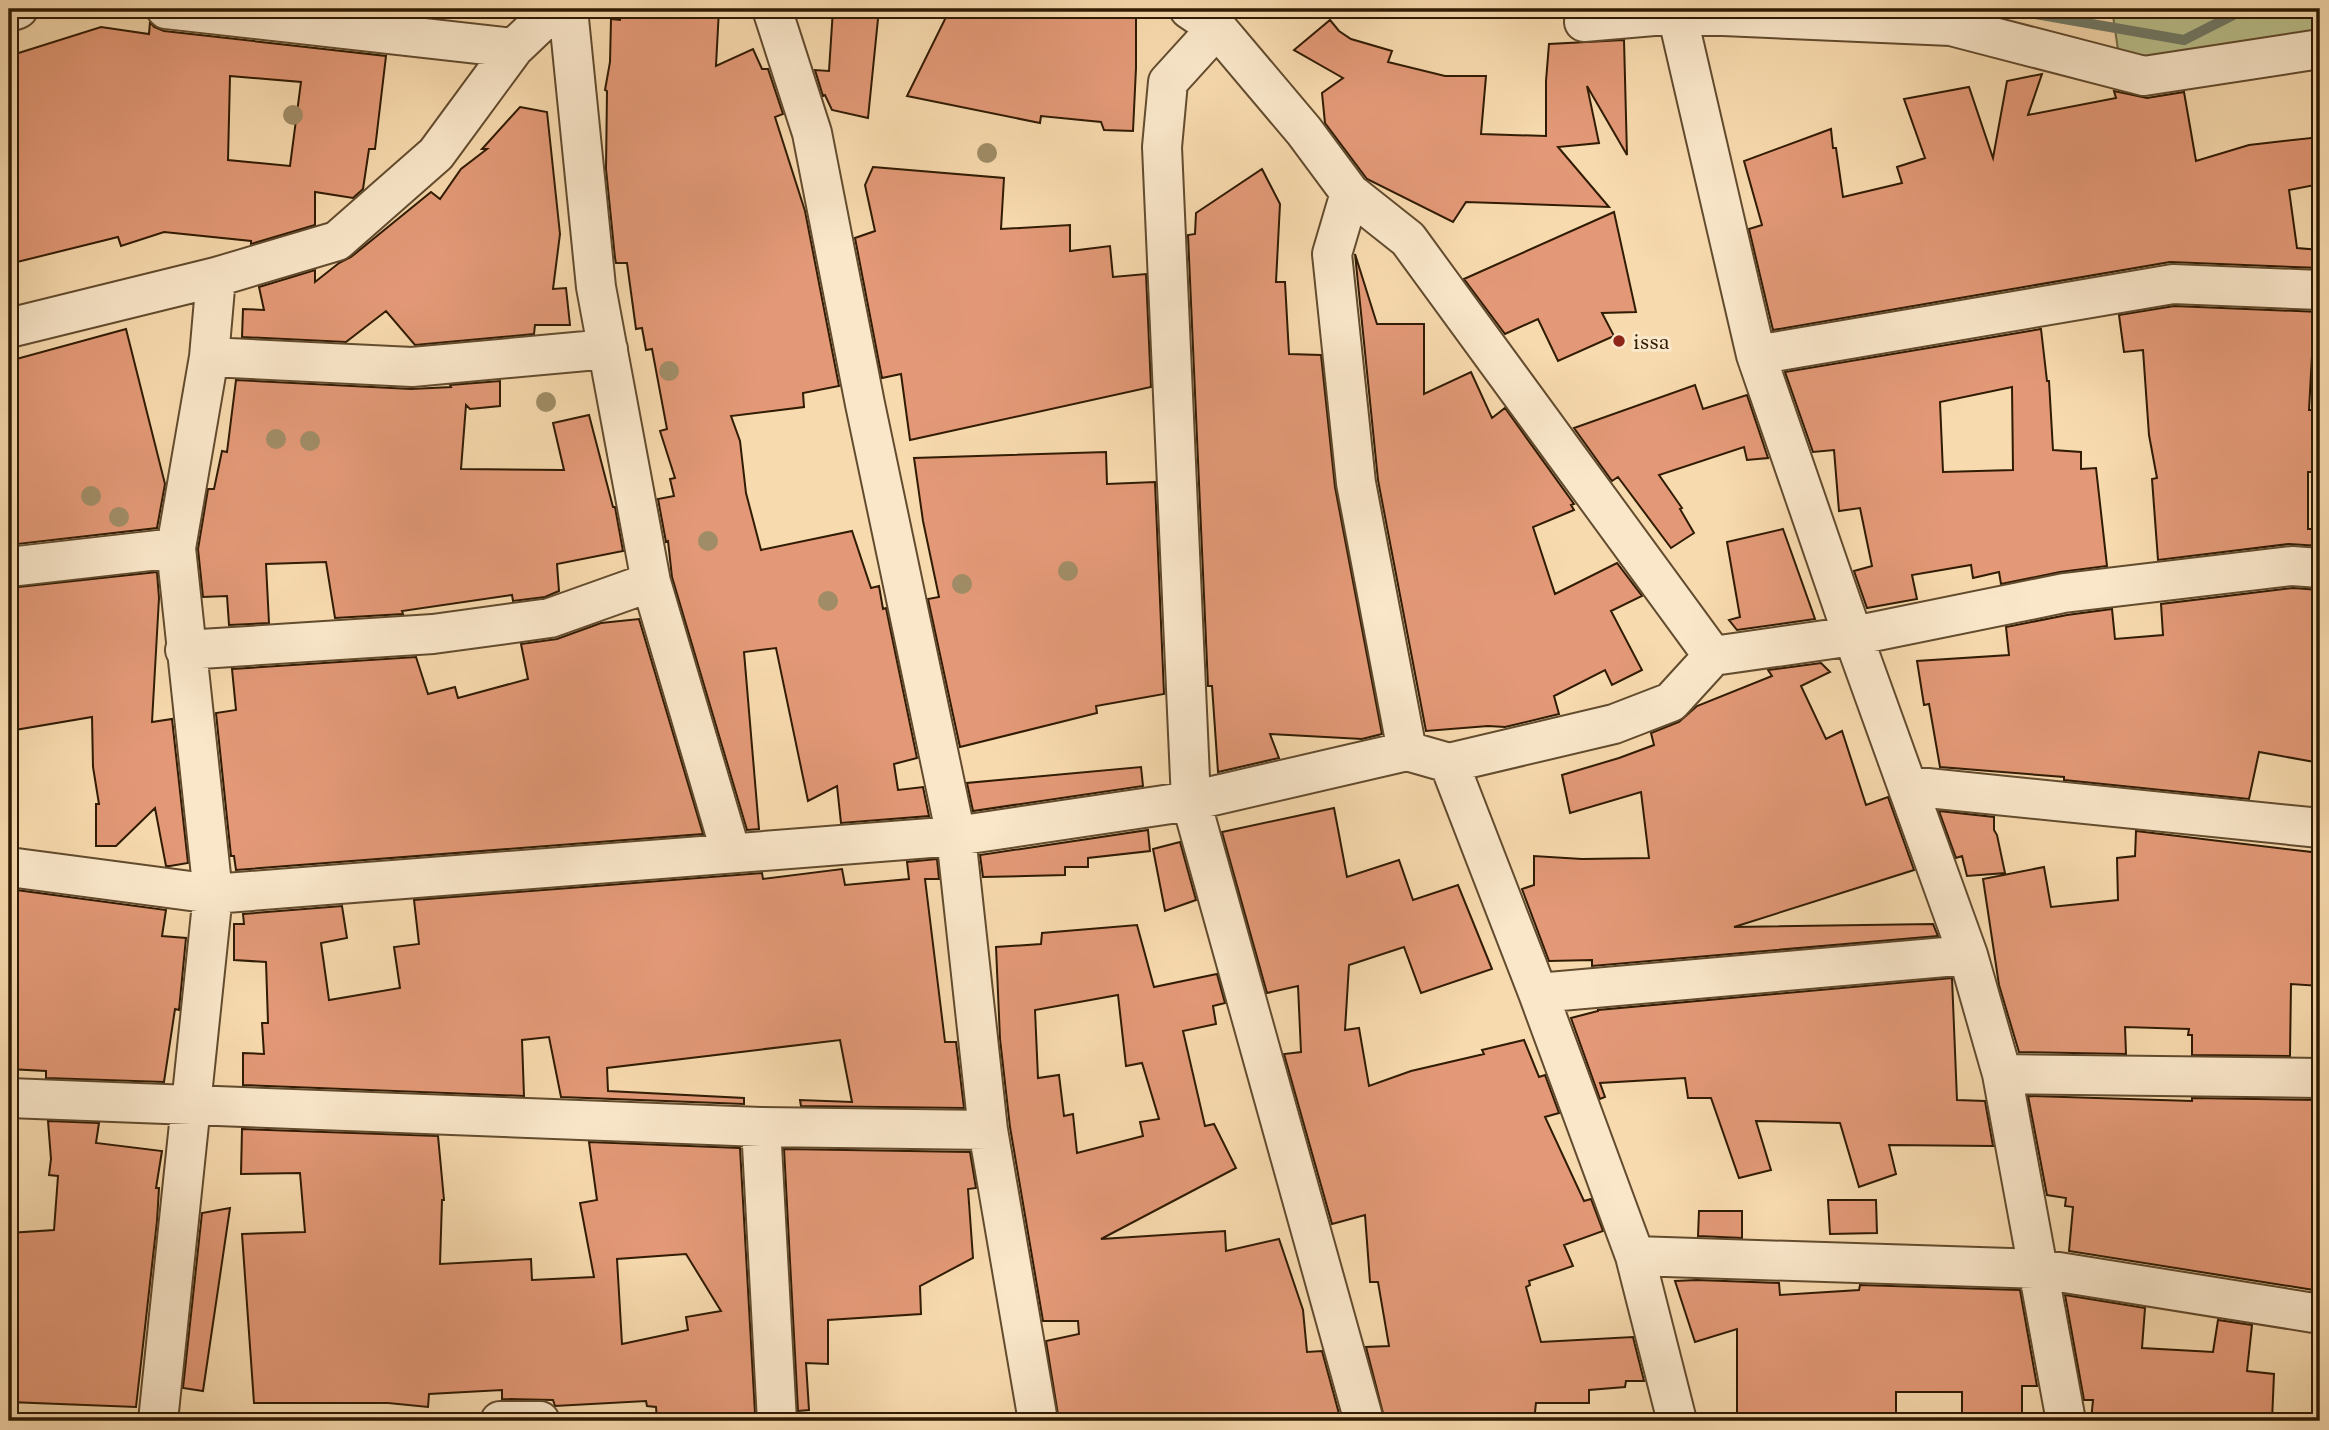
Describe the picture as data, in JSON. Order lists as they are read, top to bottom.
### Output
{
  "places": ["issa"]
}
